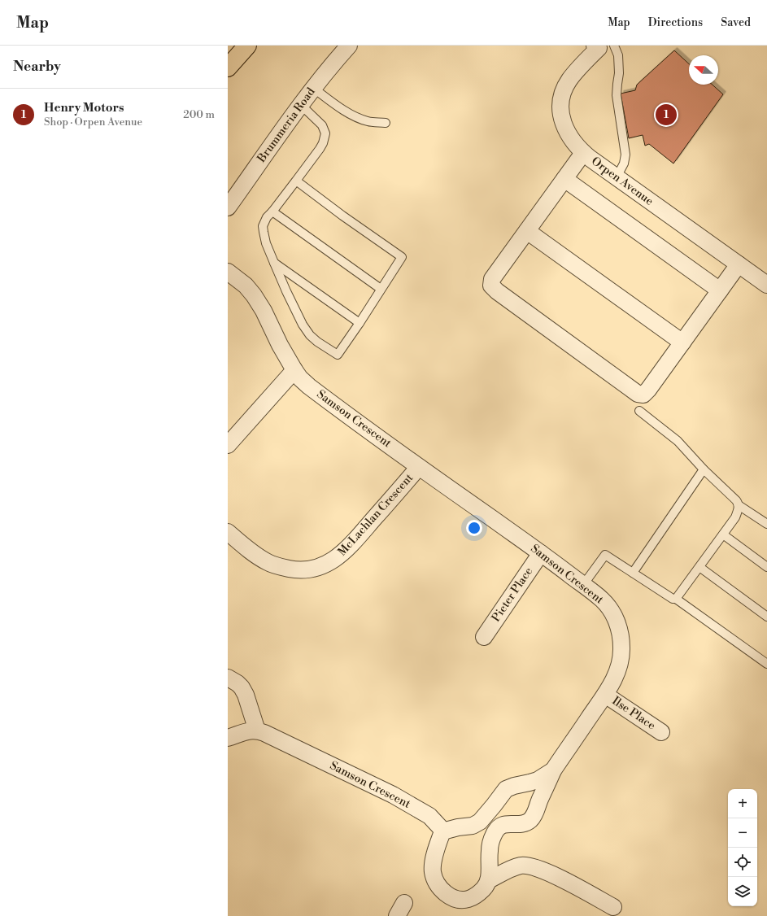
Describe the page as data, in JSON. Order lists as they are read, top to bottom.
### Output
{
  "streets": {
    "street": [
      "Brummeria Road",
      "Orpen Avenue",
      "Samson Crescent",
      "McLachlan Crescent",
      "Pieter Place",
      "Ilse Place"
    ]
  },
  "crossings": [
    ["Samson Crescent", "McLachlan Crescent"],
    ["Samson Crescent", "Pieter Place"],
    ["Samson Crescent", "Ilse Place"]
  ],
  "north": "left",
  "page": {
    "header": "Map",
    "nav": ["Map", "Directions", "Saved"],
    "heading": "Nearby",
    "list": [
      {
        "mark": "1",
        "name": "Henry Motors",
        "note": "Shop · Orpen Avenue",
        "value": "200 m"
      }
    ],
    "pins": "1",
    "map_buttons": ["+", "−"]
  }
}
